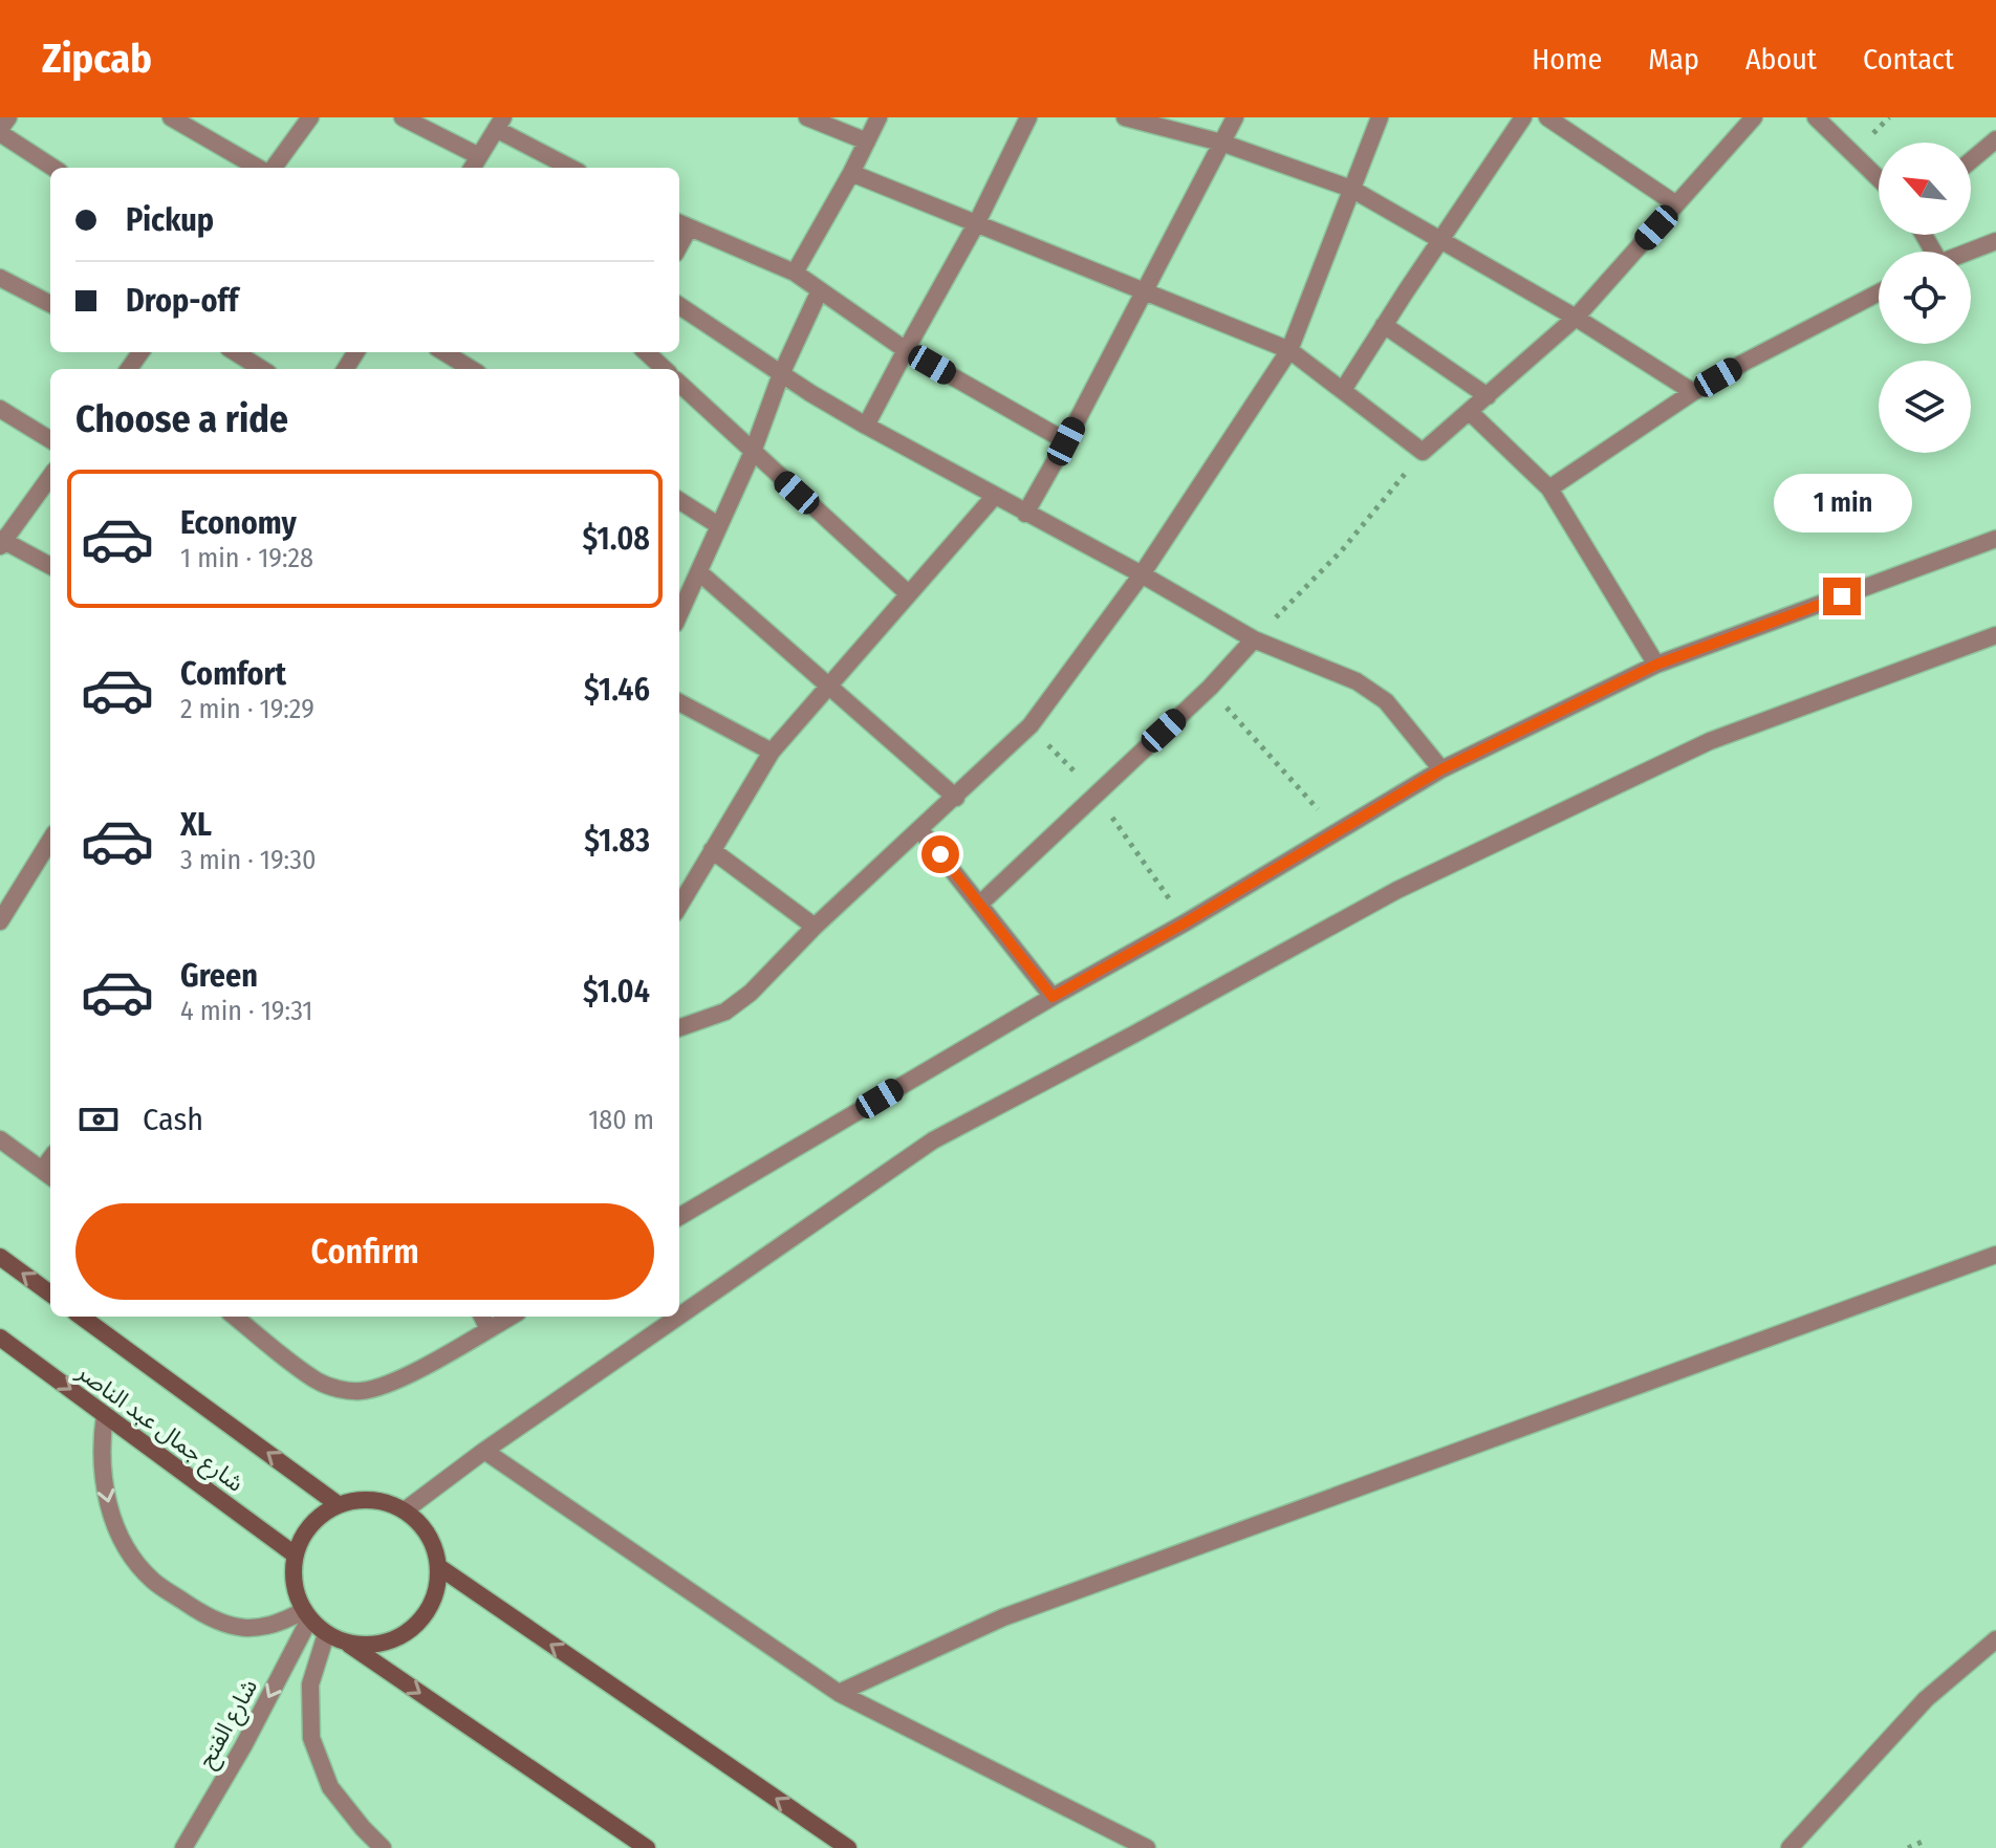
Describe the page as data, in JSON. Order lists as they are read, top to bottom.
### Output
{
  "streets": {
    "main road": ["شارع جمال عبد الناصر"],
    "street": ["شارع الفتح"]
  },
  "crossings": [
    ["شارع جمال عبد الناصر", "شارع الفتح"]
  ],
  "one_way": ["شارع الفتح"],
  "north": "top left",
  "page": {
    "header": "Zipcab",
    "nav": [
      "Home",
      "Map",
      "About",
      "Contact"
    ],
    "banner": ["Pickup", "Drop-off"],
    "heading": "Choose a ride",
    "list": [
      {
        "name": "Economy",
        "note": "1 min · 19:28",
        "value": "$1.08"
      },
      {
        "name": "Comfort",
        "note": "2 min · 19:29",
        "value": "$1.46"
      },
      {
        "name": "XL",
        "note": "3 min · 19:30",
        "value": "$1.83"
      },
      {
        "name": "Green",
        "note": "4 min · 19:31",
        "value": "$1.04"
      }
    ],
    "bubble": "1 min",
    "pay": ["Cash", "180 m"],
    "buttons": "Confirm"
  }
}
